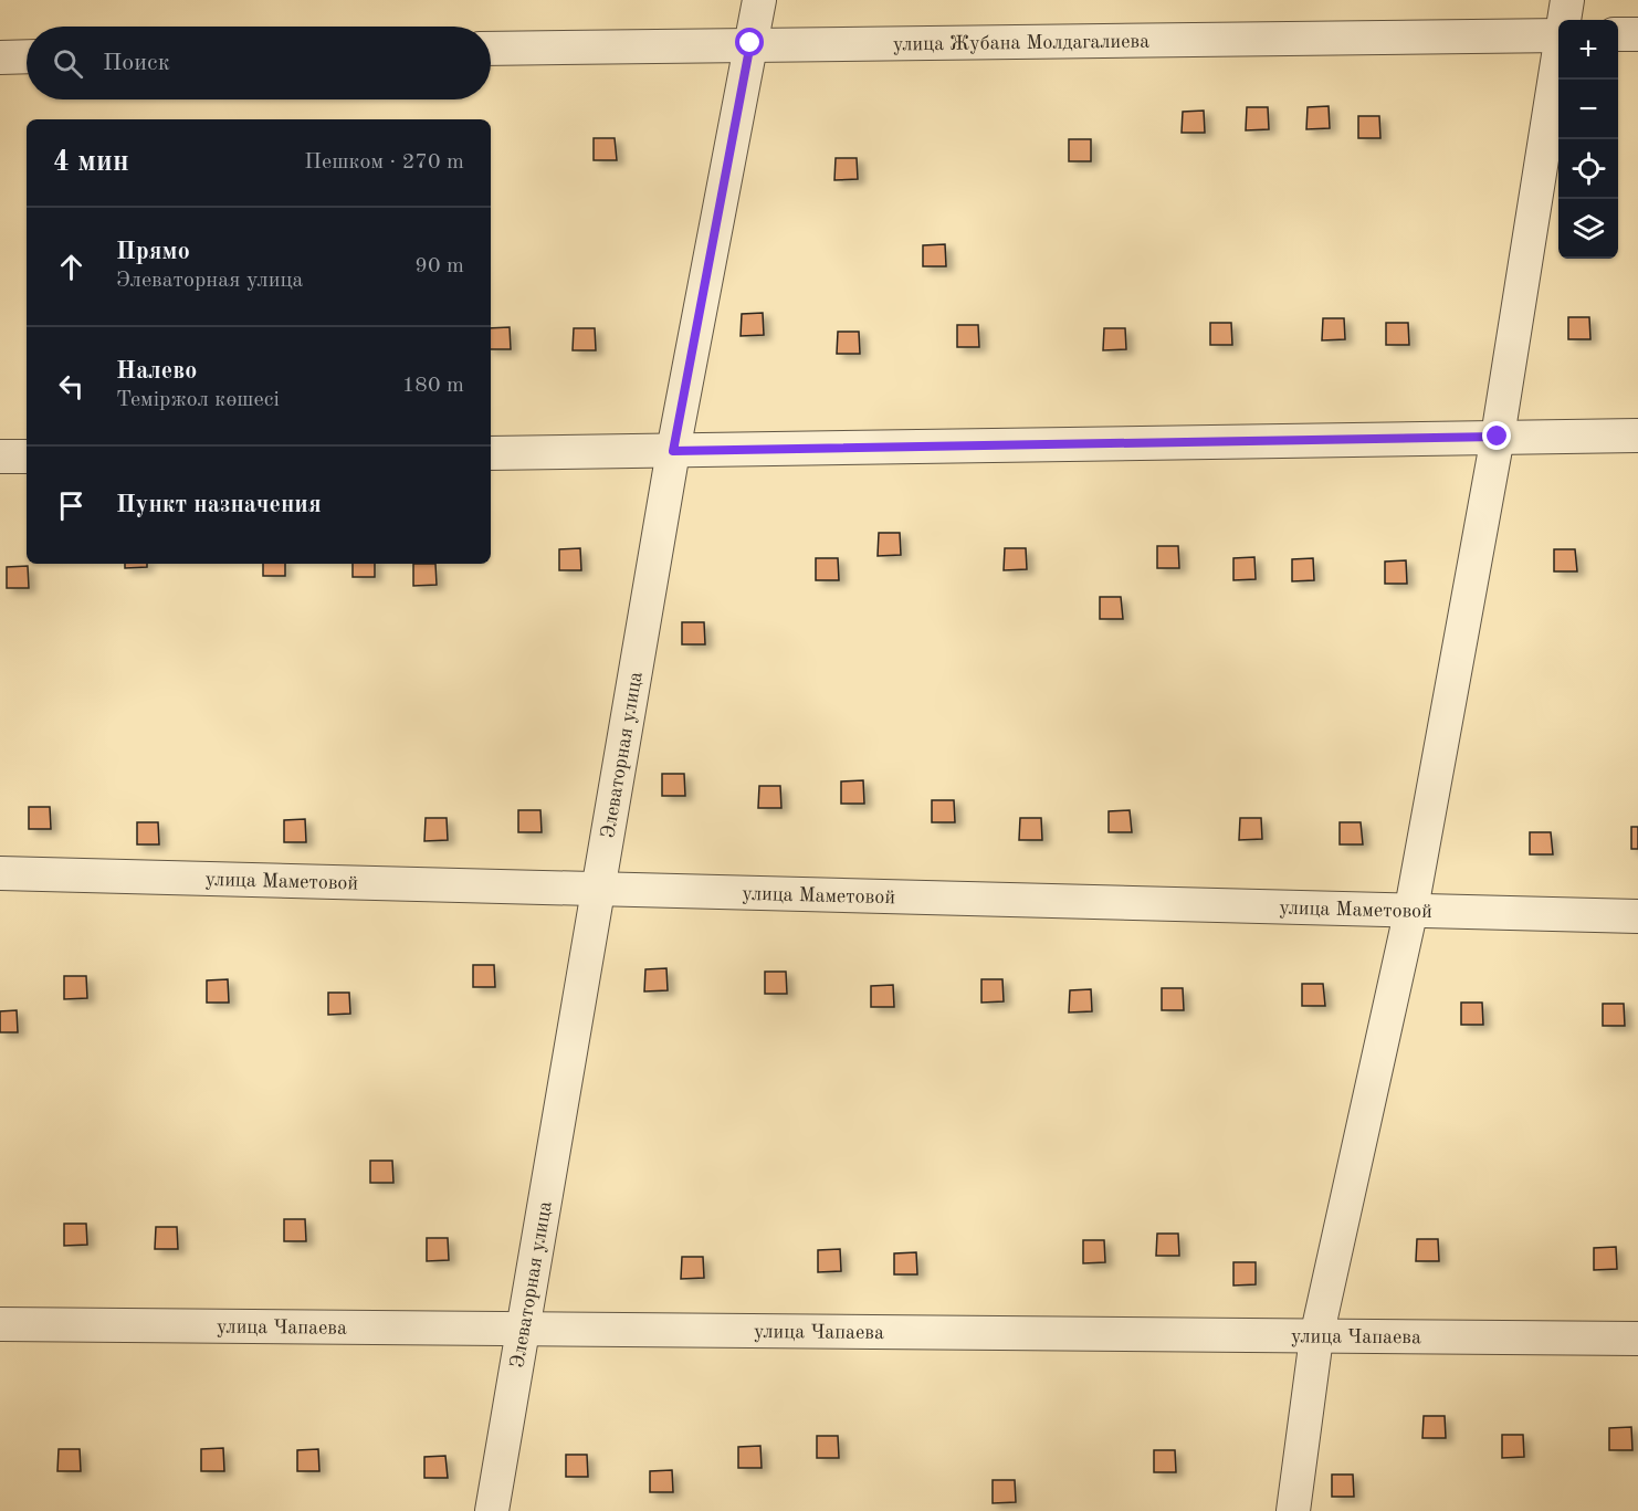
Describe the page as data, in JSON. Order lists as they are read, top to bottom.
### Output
{
  "streets": {
    "street": [
      "улица Жубана Молдагалиева",
      "Элеваторная улица",
      "улица Маметовой",
      "улица Чапаева"
    ]
  },
  "crossings": [
    ["улица Жубана Молдагалиева", "Элеваторная улица"],
    ["Элеваторная улица", "улица Маметовой"],
    ["Элеваторная улица", "улица Чапаева"]
  ],
  "page": {
    "map_buttons": ["+", "−"],
    "search": "Поиск",
    "heading": ["4 мин", "Пешком · 270 m"],
    "list": [
      ["Прямо", "Элеваторная улица", "90 m"],
      ["Налево", "Теміржол көшесі", "180 m"],
      "Пункт назначения"
    ]
  }
}
